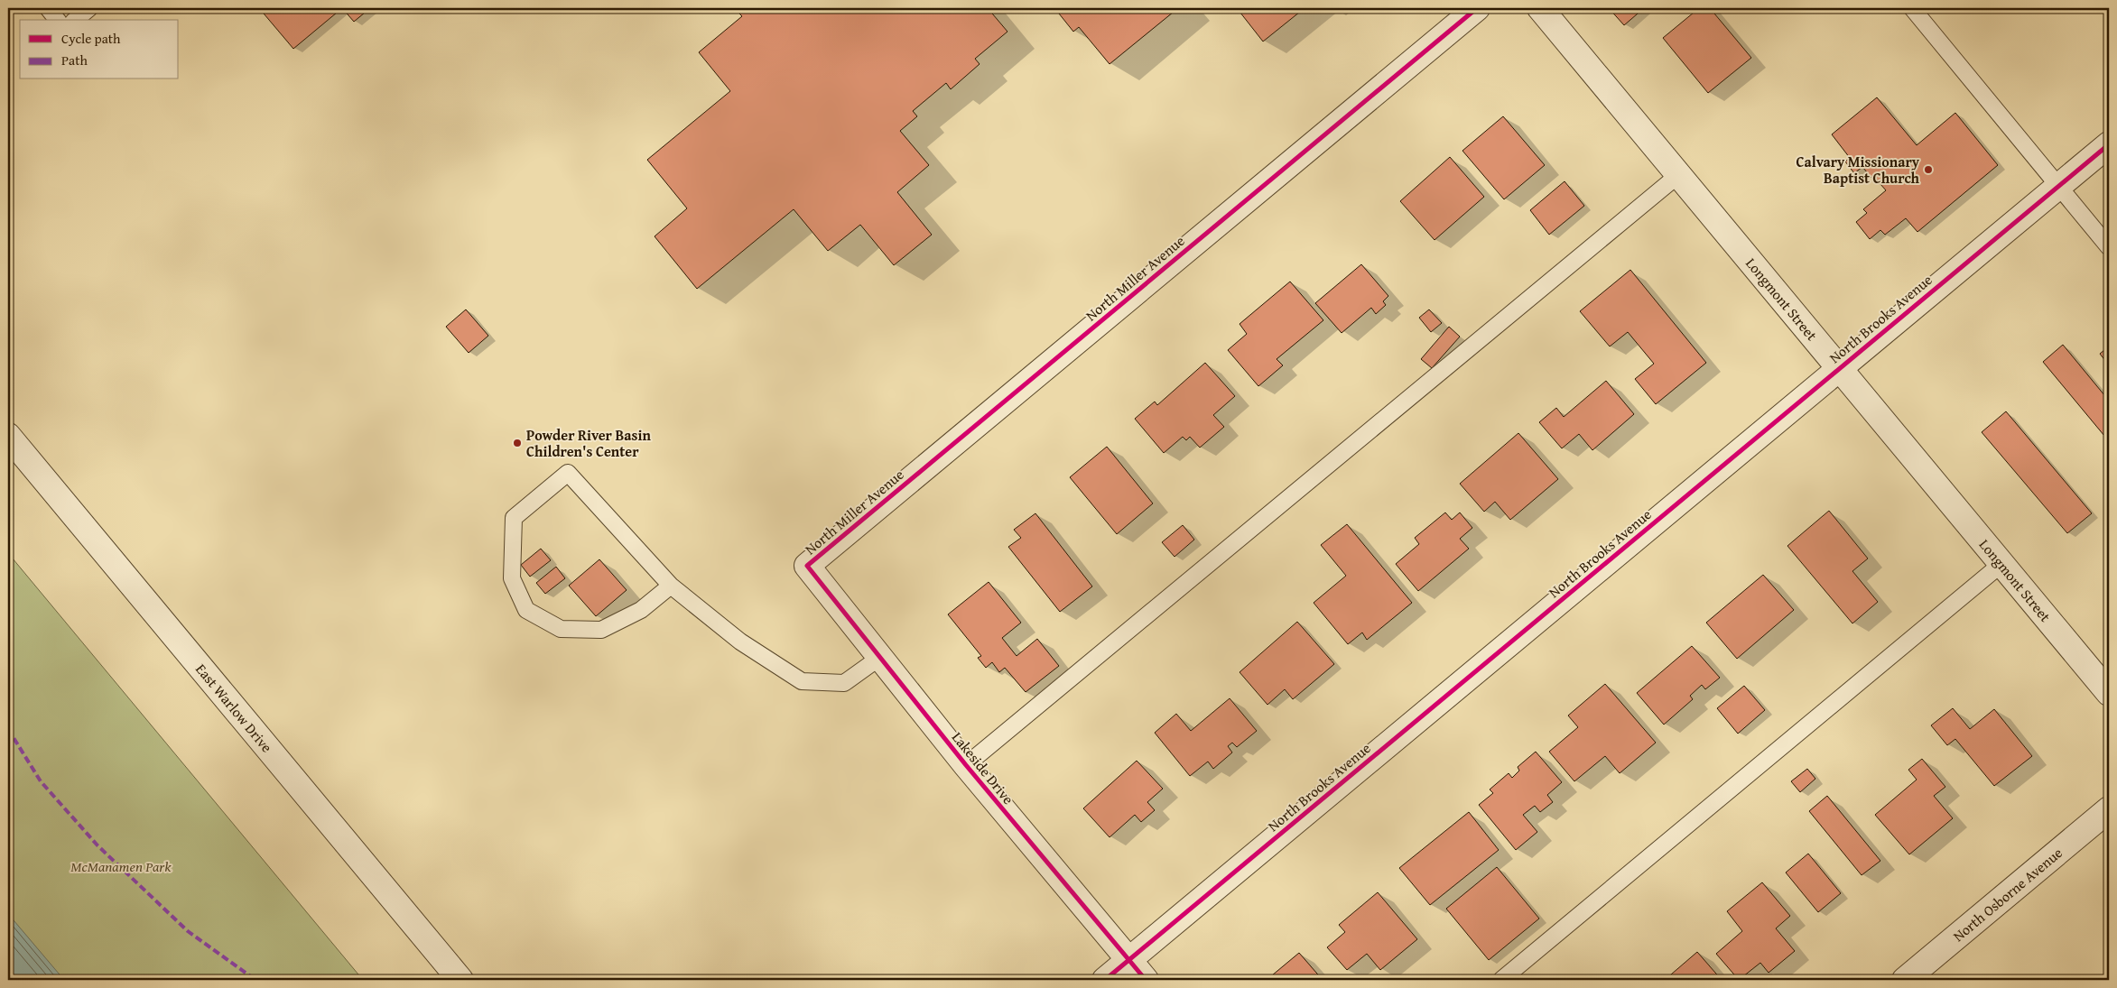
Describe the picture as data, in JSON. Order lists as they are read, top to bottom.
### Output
{
  "streets": {
    "street": [
      "North Miller Avenue",
      "Longmont Street",
      "North Brooks Avenue",
      "East Warlow Drive",
      "Lakeside Drive",
      "North Osborne Avenue"
    ]
  },
  "crossings": [
    ["North Miller Avenue", "Lakeside Drive"],
    ["Longmont Street", "North Brooks Avenue"],
    ["North Brooks Avenue", "Lakeside Drive"]
  ],
  "parks": ["McManamen Park"],
  "places": ["Calvary Missionary Baptist Church", "Powder River Basin Children's Center"],
  "legend": ["Cycle path", "Path"]
}
